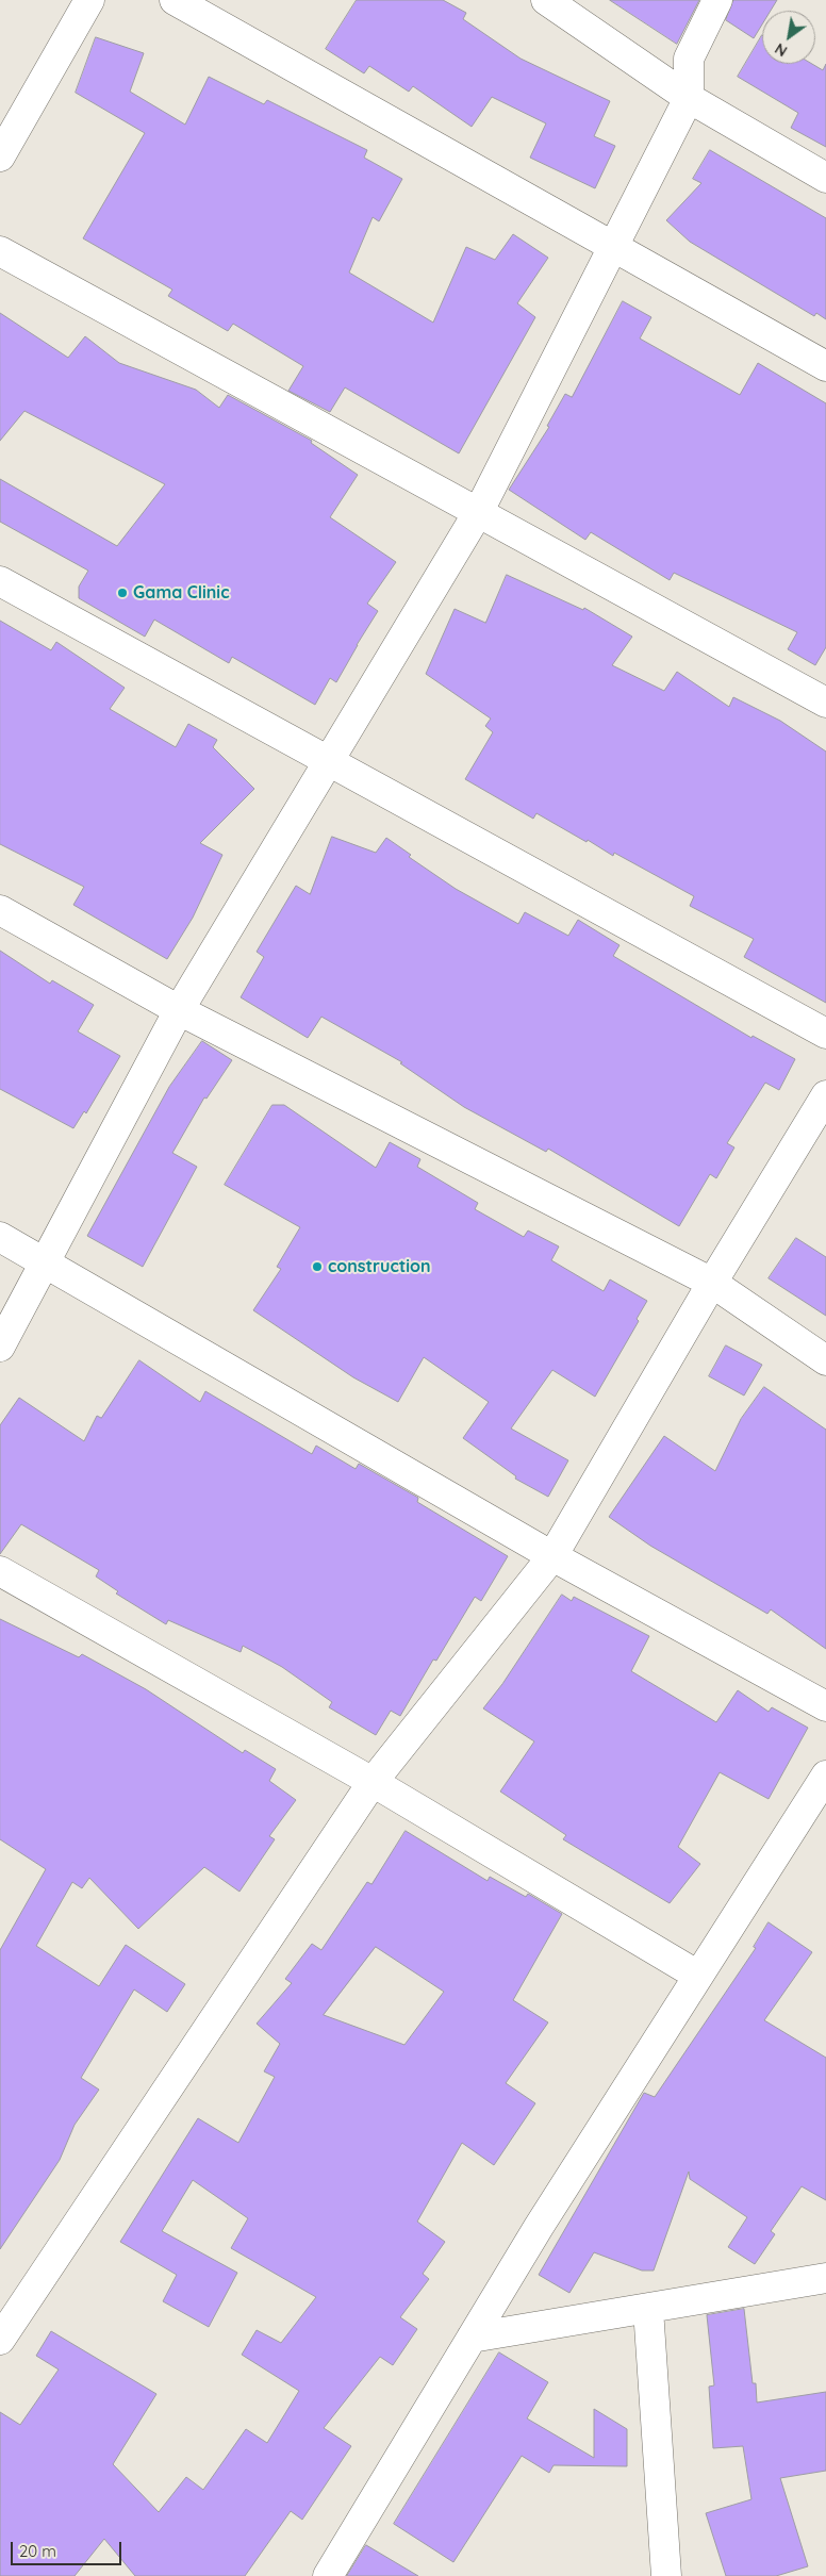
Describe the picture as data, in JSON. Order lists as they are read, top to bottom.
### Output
{
  "places": ["Gama Clinic", "construction"],
  "scale_bar": "20 m",
  "north": "bottom left"
}
